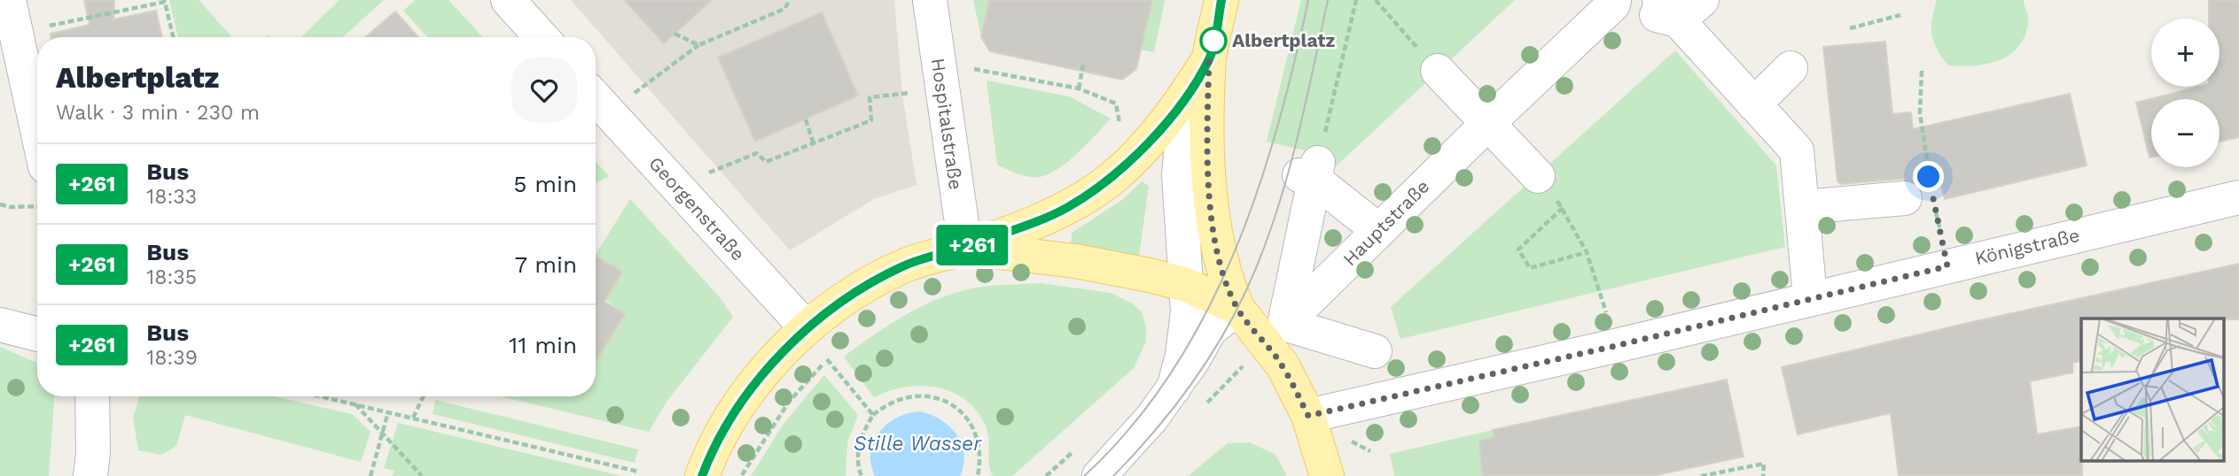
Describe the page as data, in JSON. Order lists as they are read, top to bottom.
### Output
{
  "streets": {
    "street": [
      "Hospitalstraße",
      "Georgenstraße",
      "Hauptstraße",
      "Königstraße"
    ]
  },
  "water": ["Stille Wasser"],
  "places": ["Albertplatz"],
  "lines": ["bus line +261"],
  "page": {
    "on_map": "+261",
    "map_buttons": ["+", "−"],
    "heading": ["Albertplatz", "Walk · 3 min · 230 m"],
    "list": [
      {
        "mark": "+261",
        "name": "Bus",
        "note": "18:33",
        "value": "5 min"
      },
      {
        "mark": "+261",
        "name": "Bus",
        "note": "18:35",
        "value": "7 min"
      },
      {
        "mark": "+261",
        "name": "Bus",
        "note": "18:39",
        "value": "11 min"
      }
    ]
  }
}
